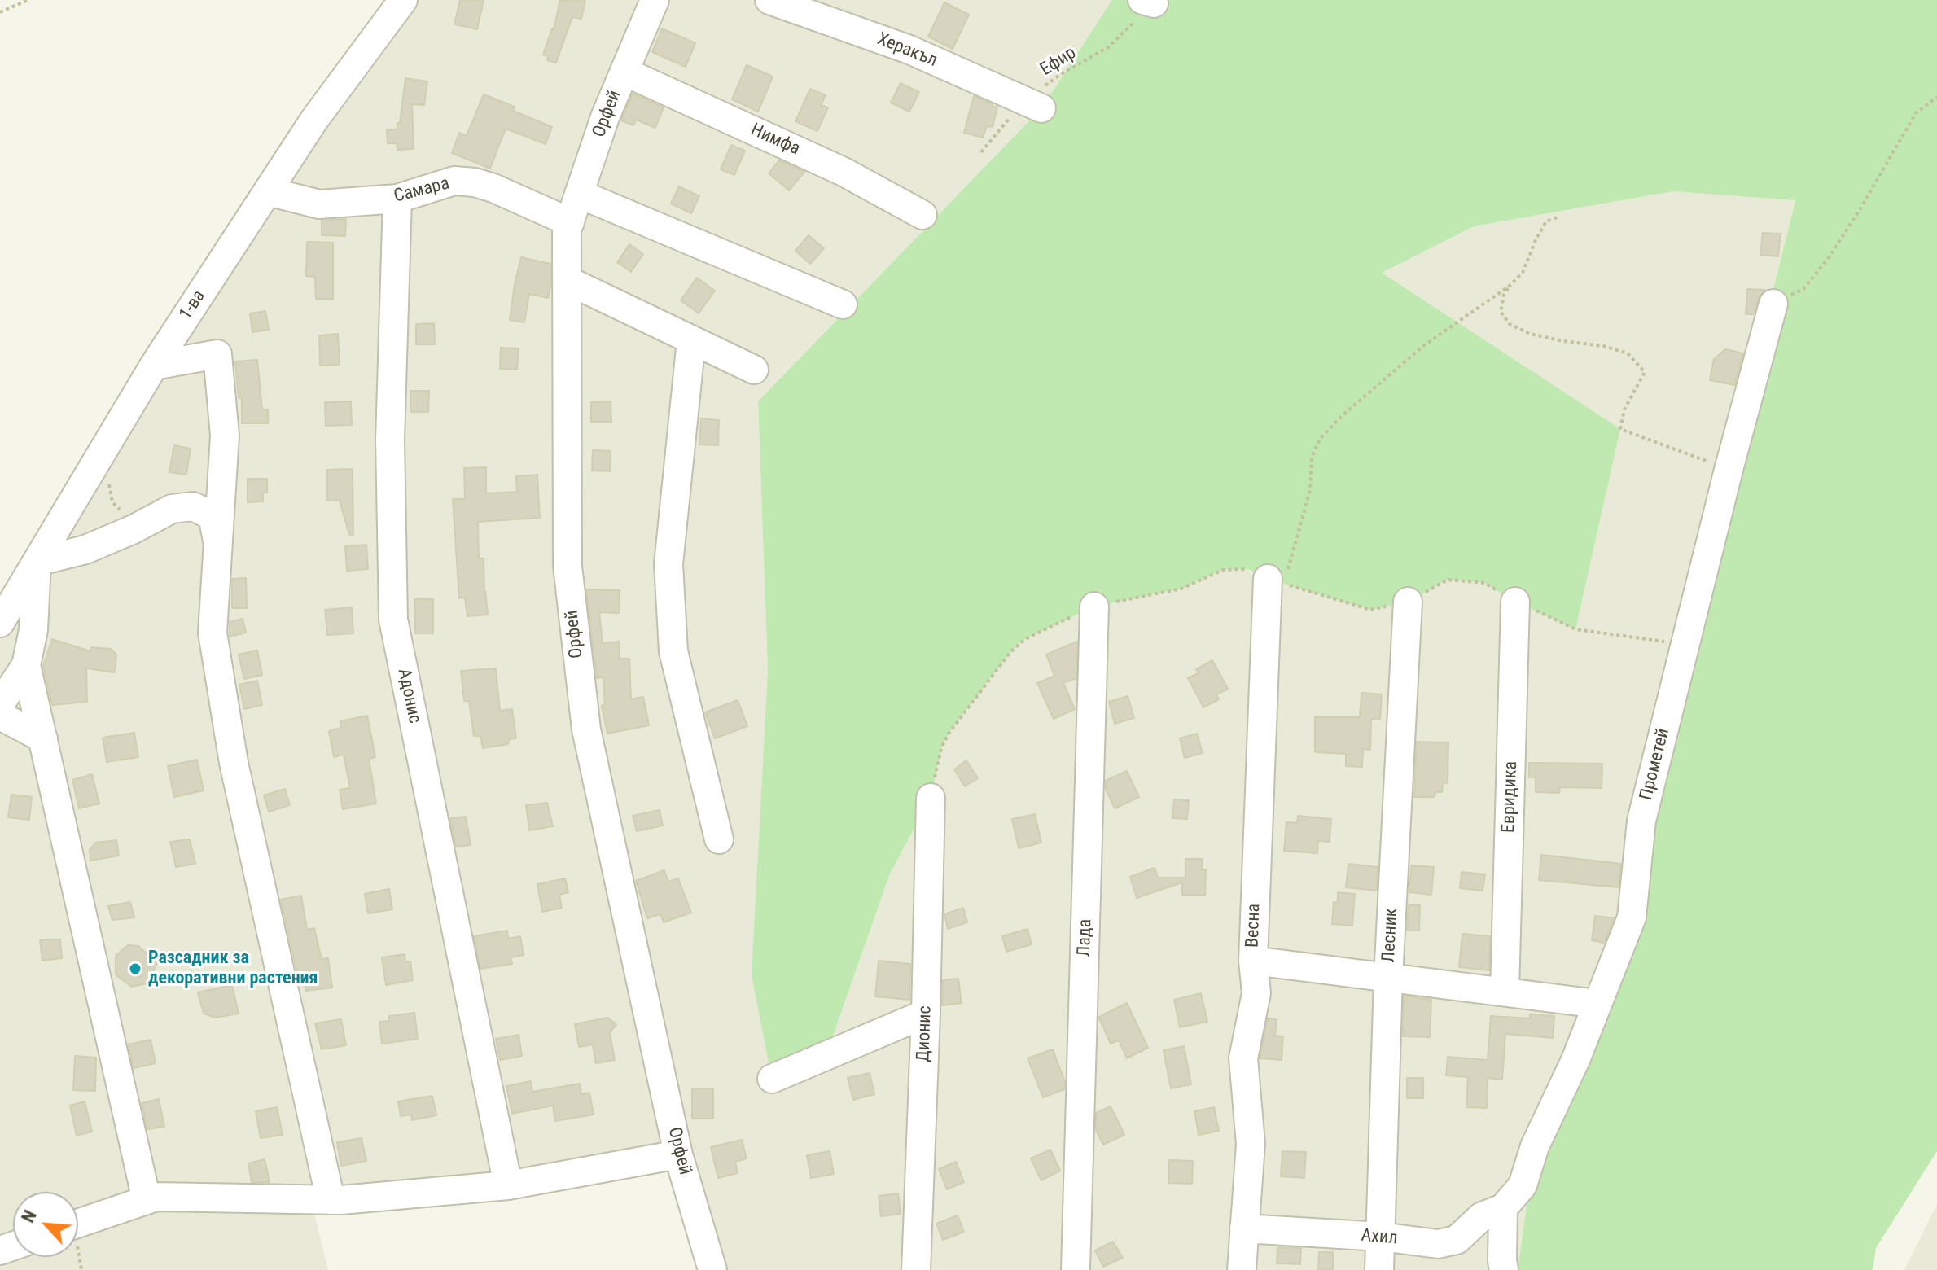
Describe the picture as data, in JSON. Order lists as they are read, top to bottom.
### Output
{
  "streets": {
    "street": [
      "Херакъл",
      "Орфей",
      "Нимфа",
      "Самара",
      "1-ва",
      "Адонис",
      "Прометей",
      "Евридика",
      "Весна",
      "Лесник",
      "Лада",
      "Дионис",
      "Ахил"
    ],
    "path": ["Ефир"]
  },
  "crossings": [
    ["Херакъл", "Ефир"],
    ["Орфей", "Нимфа"],
    ["Орфей", "Самара"],
    ["Самара", "1-ва"],
    ["Самара", "Адонис"],
    ["Прометей", "Ахил"],
    ["Весна", "Ахил"],
    ["Лесник", "Ахил"]
  ],
  "places": ["Разсадник за декоративни растения"],
  "north": "top left"
}
